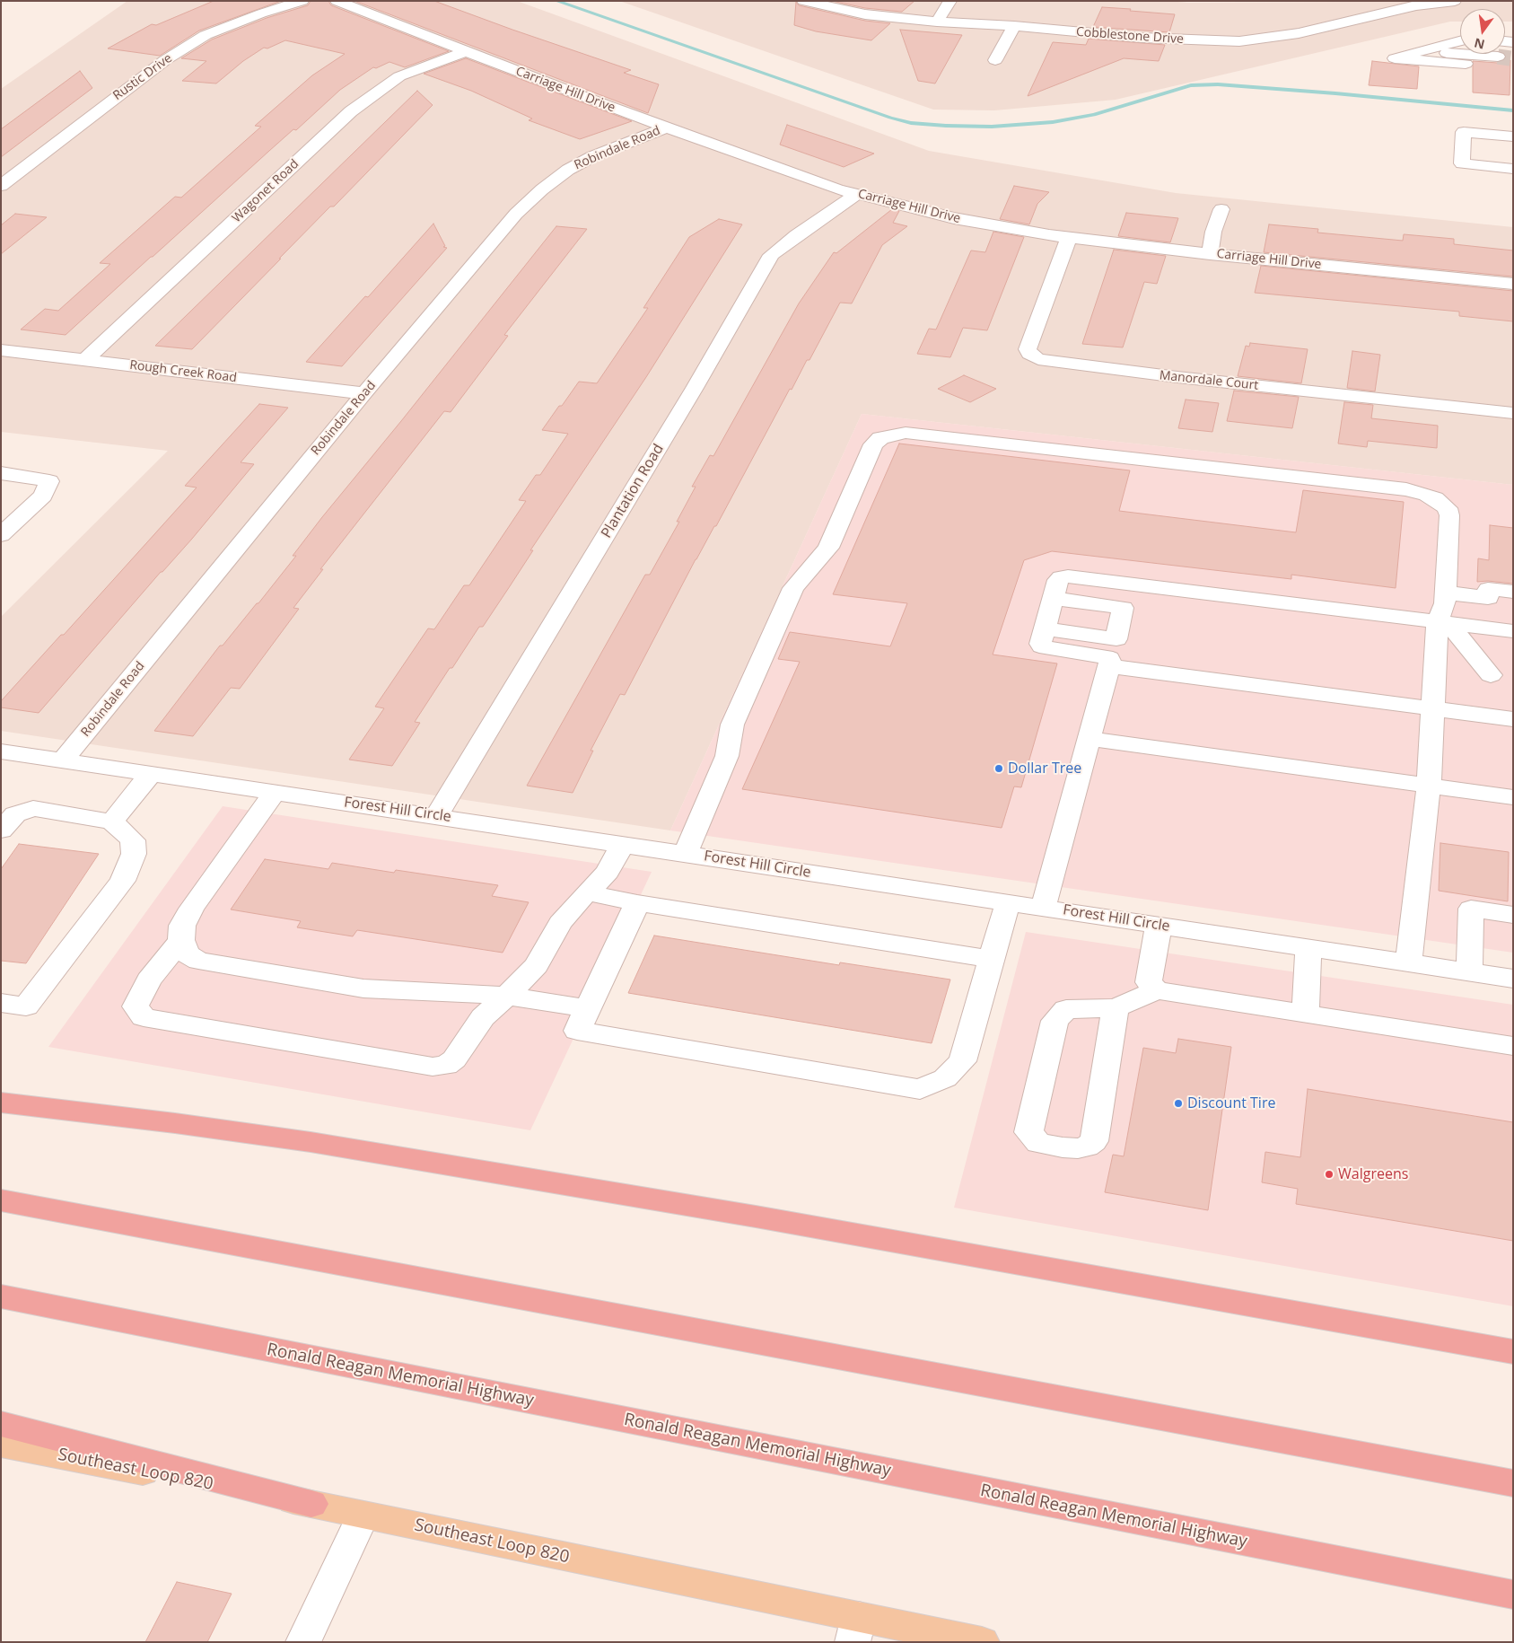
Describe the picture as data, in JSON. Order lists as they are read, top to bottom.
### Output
{
  "streets": {
    "highway": ["Ronald Reagan Memorial Highway"],
    "main road": ["Southeast Loop 820"],
    "street": [
      "Cobblestone Drive",
      "Rustic Drive",
      "Carriage Hill Drive",
      "Robindale Road",
      "Wagonet Road",
      "Rough Creek Road",
      "Manordale Court",
      "Plantation Road",
      "Forest Hill Circle"
    ]
  },
  "crossings": [
    ["Carriage Hill Drive", "Robindale Road"],
    ["Carriage Hill Drive", "Wagonet Road"],
    ["Carriage Hill Drive", "Manordale Court"],
    ["Carriage Hill Drive", "Plantation Road"],
    ["Robindale Road", "Rough Creek Road"],
    ["Robindale Road", "Forest Hill Circle"],
    ["Wagonet Road", "Rough Creek Road"],
    ["Plantation Road", "Forest Hill Circle"]
  ],
  "places": ["Dollar Tree", "Discount Tire", "Walgreens"],
  "north": "bottom"
}
